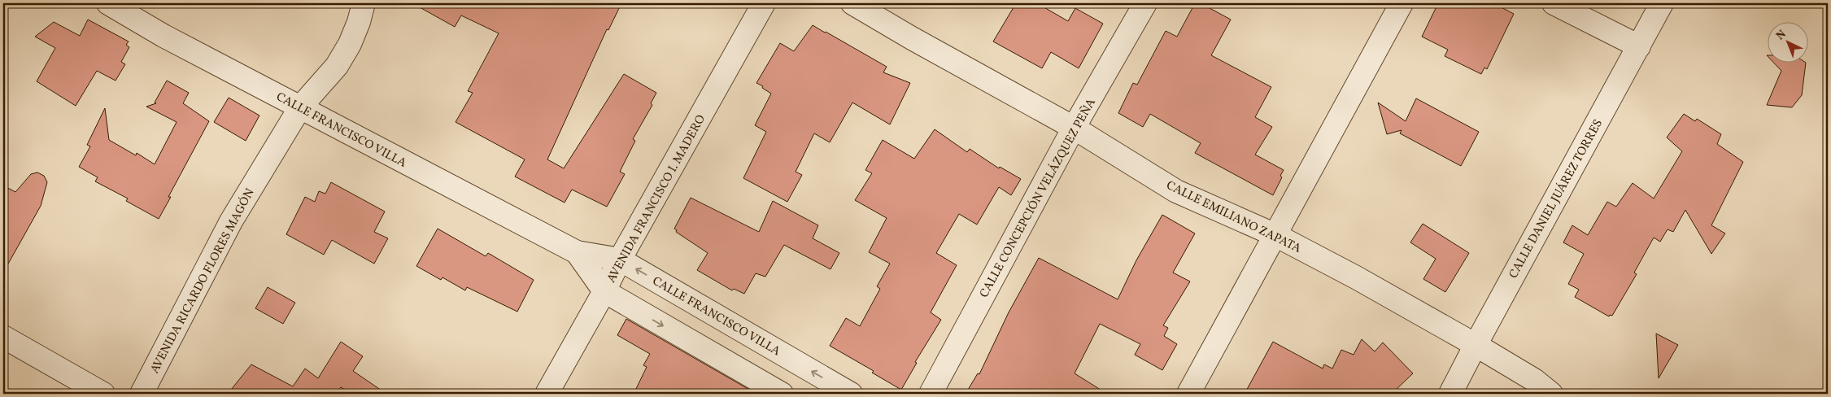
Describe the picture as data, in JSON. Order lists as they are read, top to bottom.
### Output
{
  "streets": {
    "street": [
      "CALLE FRANCISCO VILLA",
      "CALLE CONCEPCIÓN VELÁZQUEZ PEÑA",
      "AVENIDA FRANCISCO I. MADERO",
      "CALLE DANIEL JUÁREZ TORRES",
      "CALLE EMILIANO ZAPATA",
      "AVENIDA RICARDO FLORES MAGÓN"
    ]
  },
  "crossings": [
    ["CALLE FRANCISCO VILLA", "AVENIDA FRANCISCO I. MADERO"],
    ["CALLE FRANCISCO VILLA", "AVENIDA RICARDO FLORES MAGÓN"],
    ["CALLE CONCEPCIÓN VELÁZQUEZ PEÑA", "CALLE EMILIANO ZAPATA"],
    ["CALLE DANIEL JUÁREZ TORRES", "CALLE EMILIANO ZAPATA"]
  ],
  "north": "top left"
}
